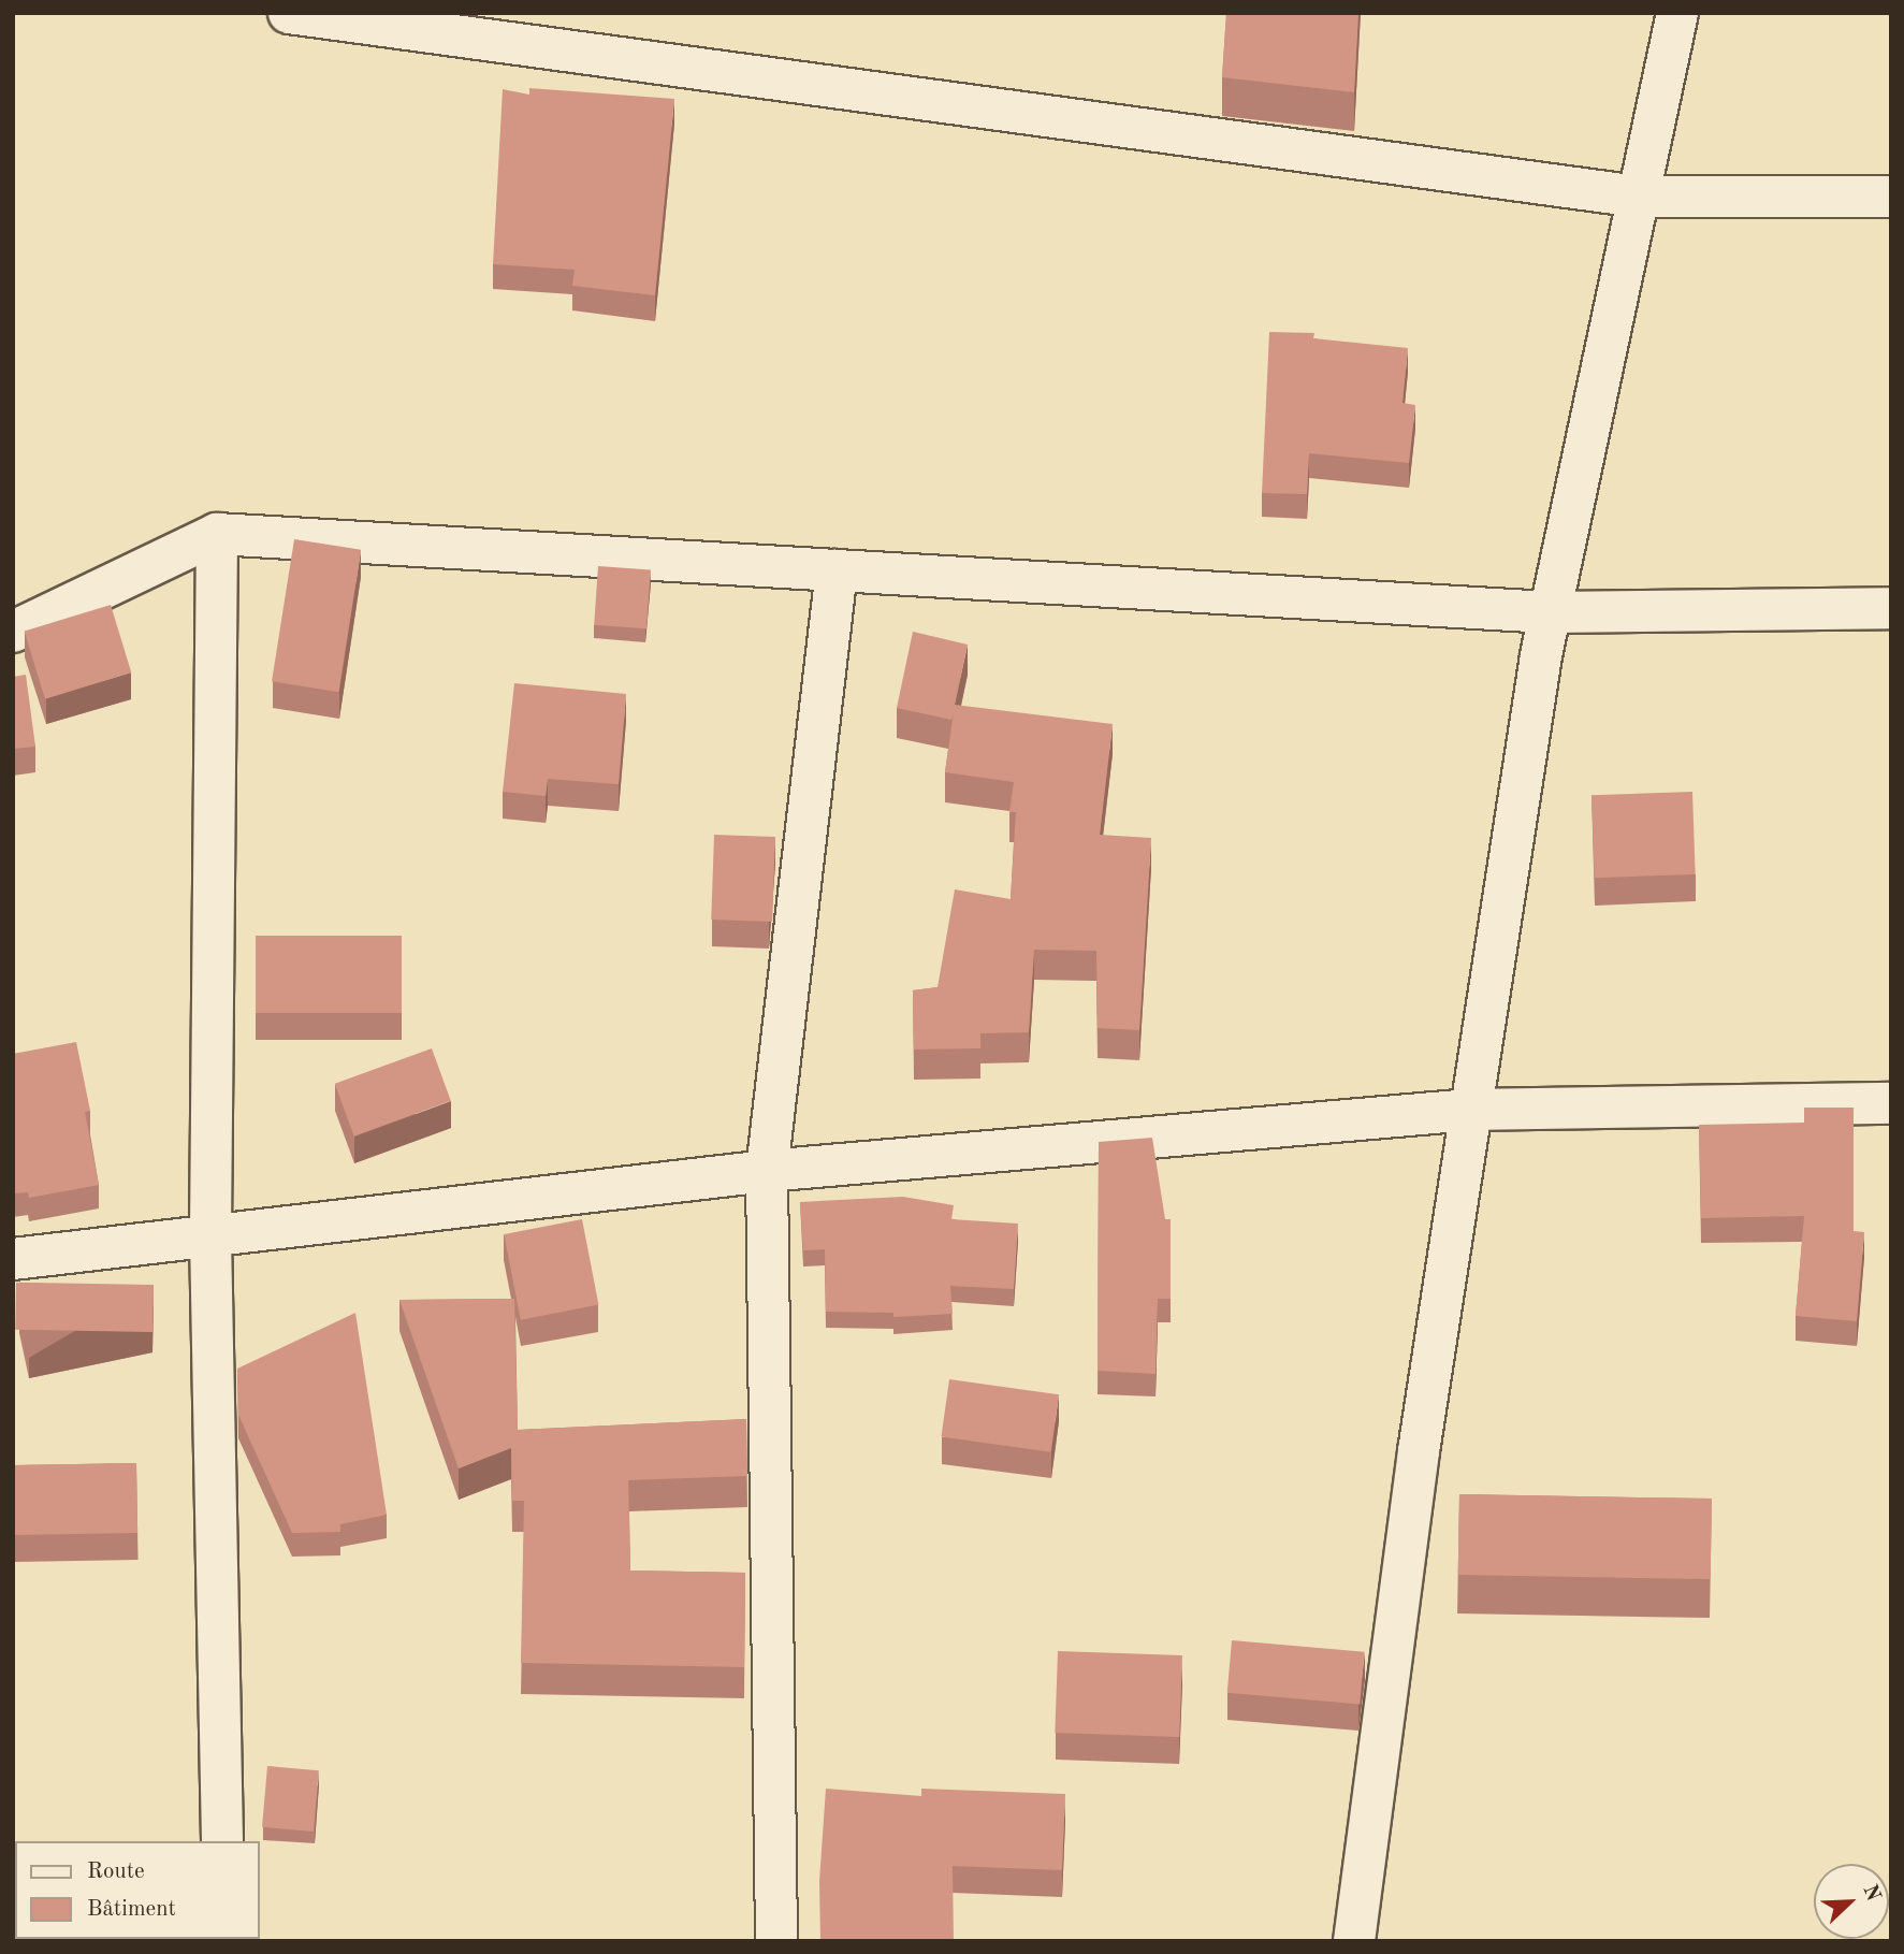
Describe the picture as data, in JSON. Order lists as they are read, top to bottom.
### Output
{
  "legend": ["Route", "Bâtiment"],
  "north": "top right"
}
